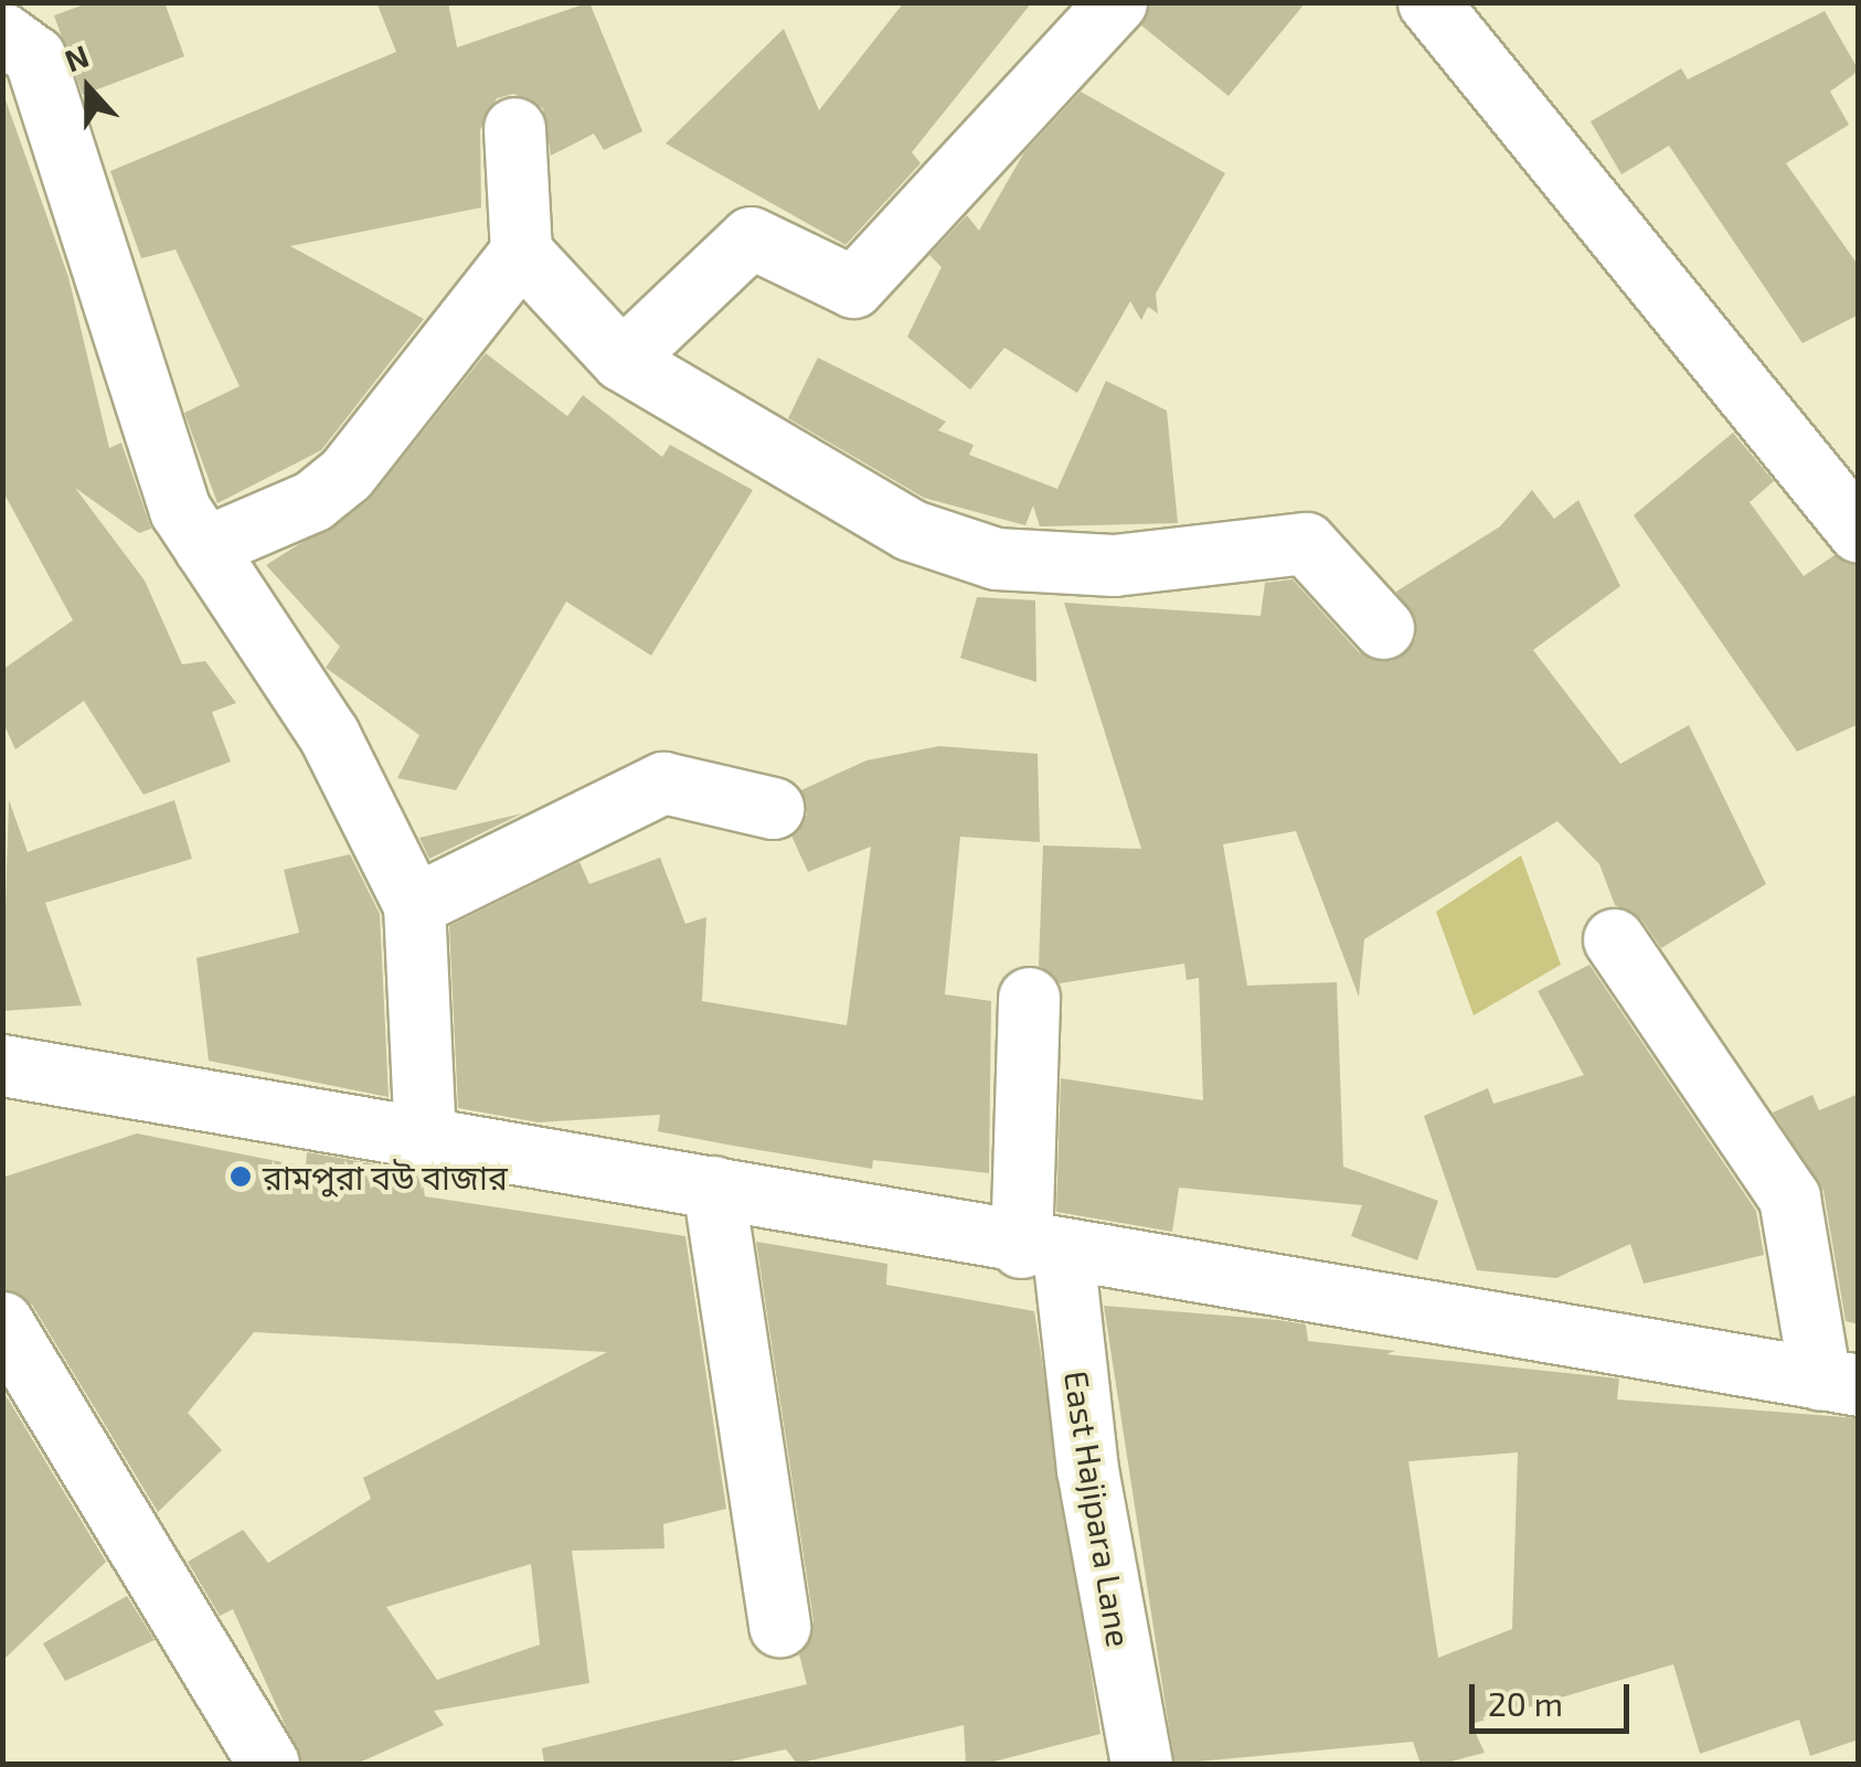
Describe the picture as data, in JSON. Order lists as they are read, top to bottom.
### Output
{
  "streets": {
    "street": ["East Hajipara Lane"]
  },
  "places": ["রামপুরা বউ বাজার"],
  "scale_bar": "20 m",
  "north": "top"
}
